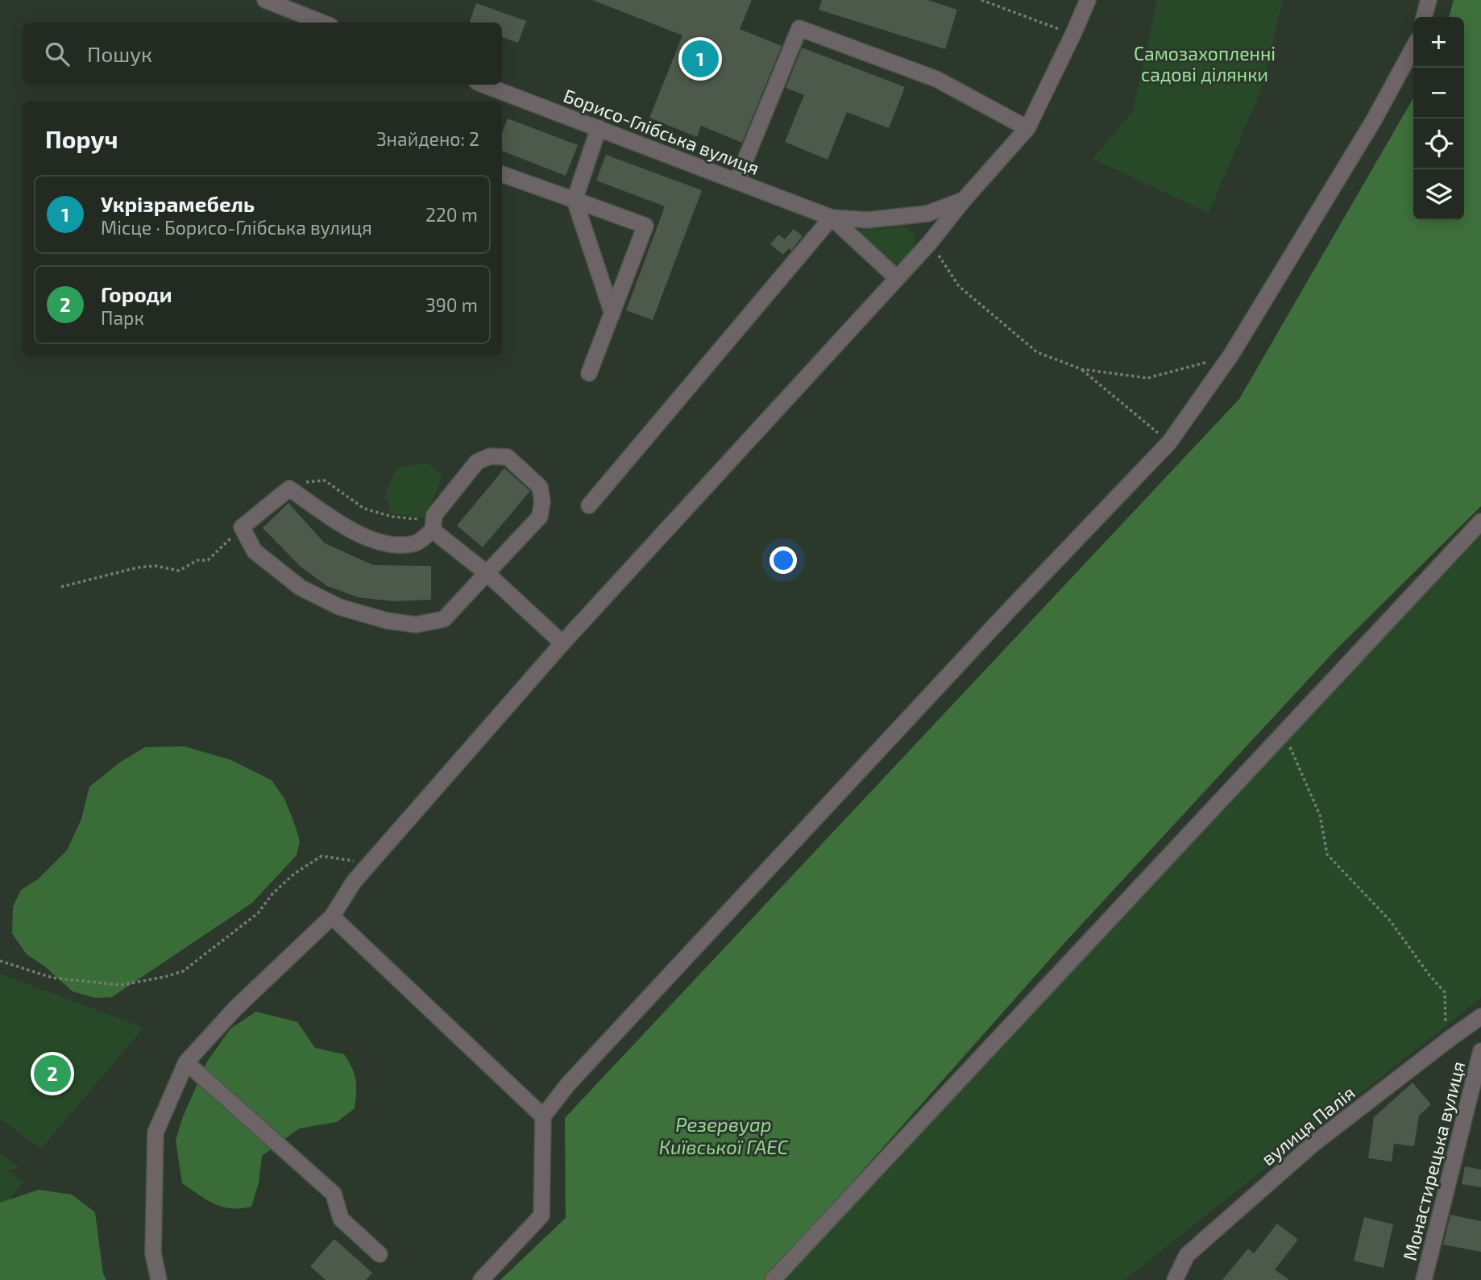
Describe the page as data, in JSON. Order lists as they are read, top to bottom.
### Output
{
  "streets": {
    "street": ["Борисо-Глібська вулиця", "вулиця Палія", "Монастирецька вулиця"]
  },
  "water": ["Резервуар Київської ГАЕС"],
  "parks": ["Самозахопленні садові ділянки"],
  "page": {
    "map_buttons": ["+", "−"],
    "search": "Пошук",
    "pins": ["1", "2"],
    "heading": ["Поруч", "Знайдено: 2"],
    "list": [
      {
        "mark": "1",
        "name": "Укрізрамебель",
        "note": "Місце · Борисо-Глібська вулиця",
        "value": "220 m"
      },
      {
        "mark": "2",
        "name": "Городи",
        "note": "Парк",
        "value": "390 m"
      }
    ]
  }
}
